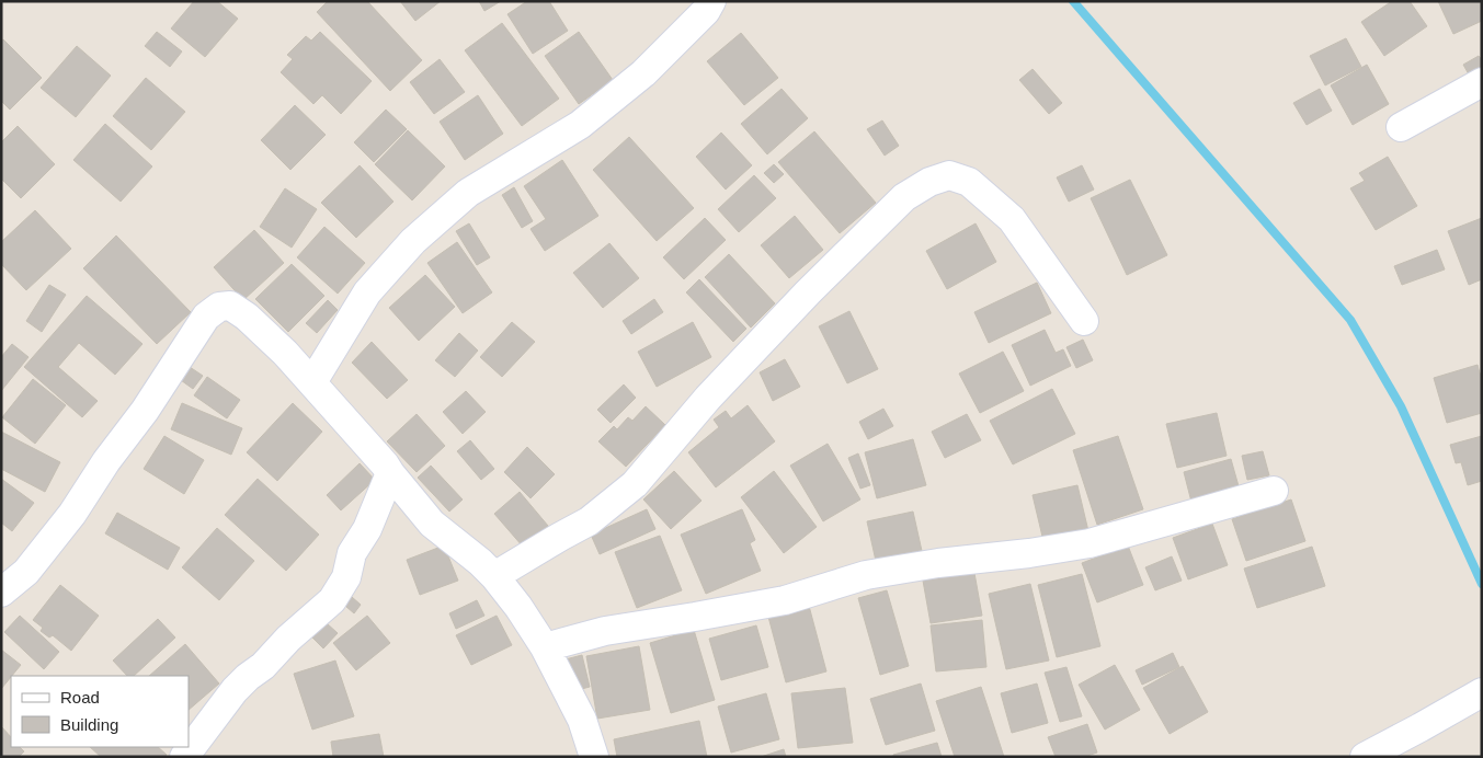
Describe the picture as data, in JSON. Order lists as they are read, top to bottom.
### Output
{
  "legend": ["Road", "Building"]
}
